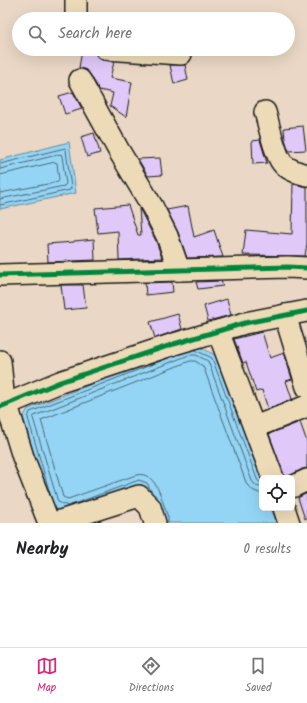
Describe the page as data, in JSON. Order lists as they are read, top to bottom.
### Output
{
  "page": {
    "search": "Search here",
    "heading": ["Nearby", "0 results"],
    "nav": ["Map", "Directions", "Saved"]
  }
}
